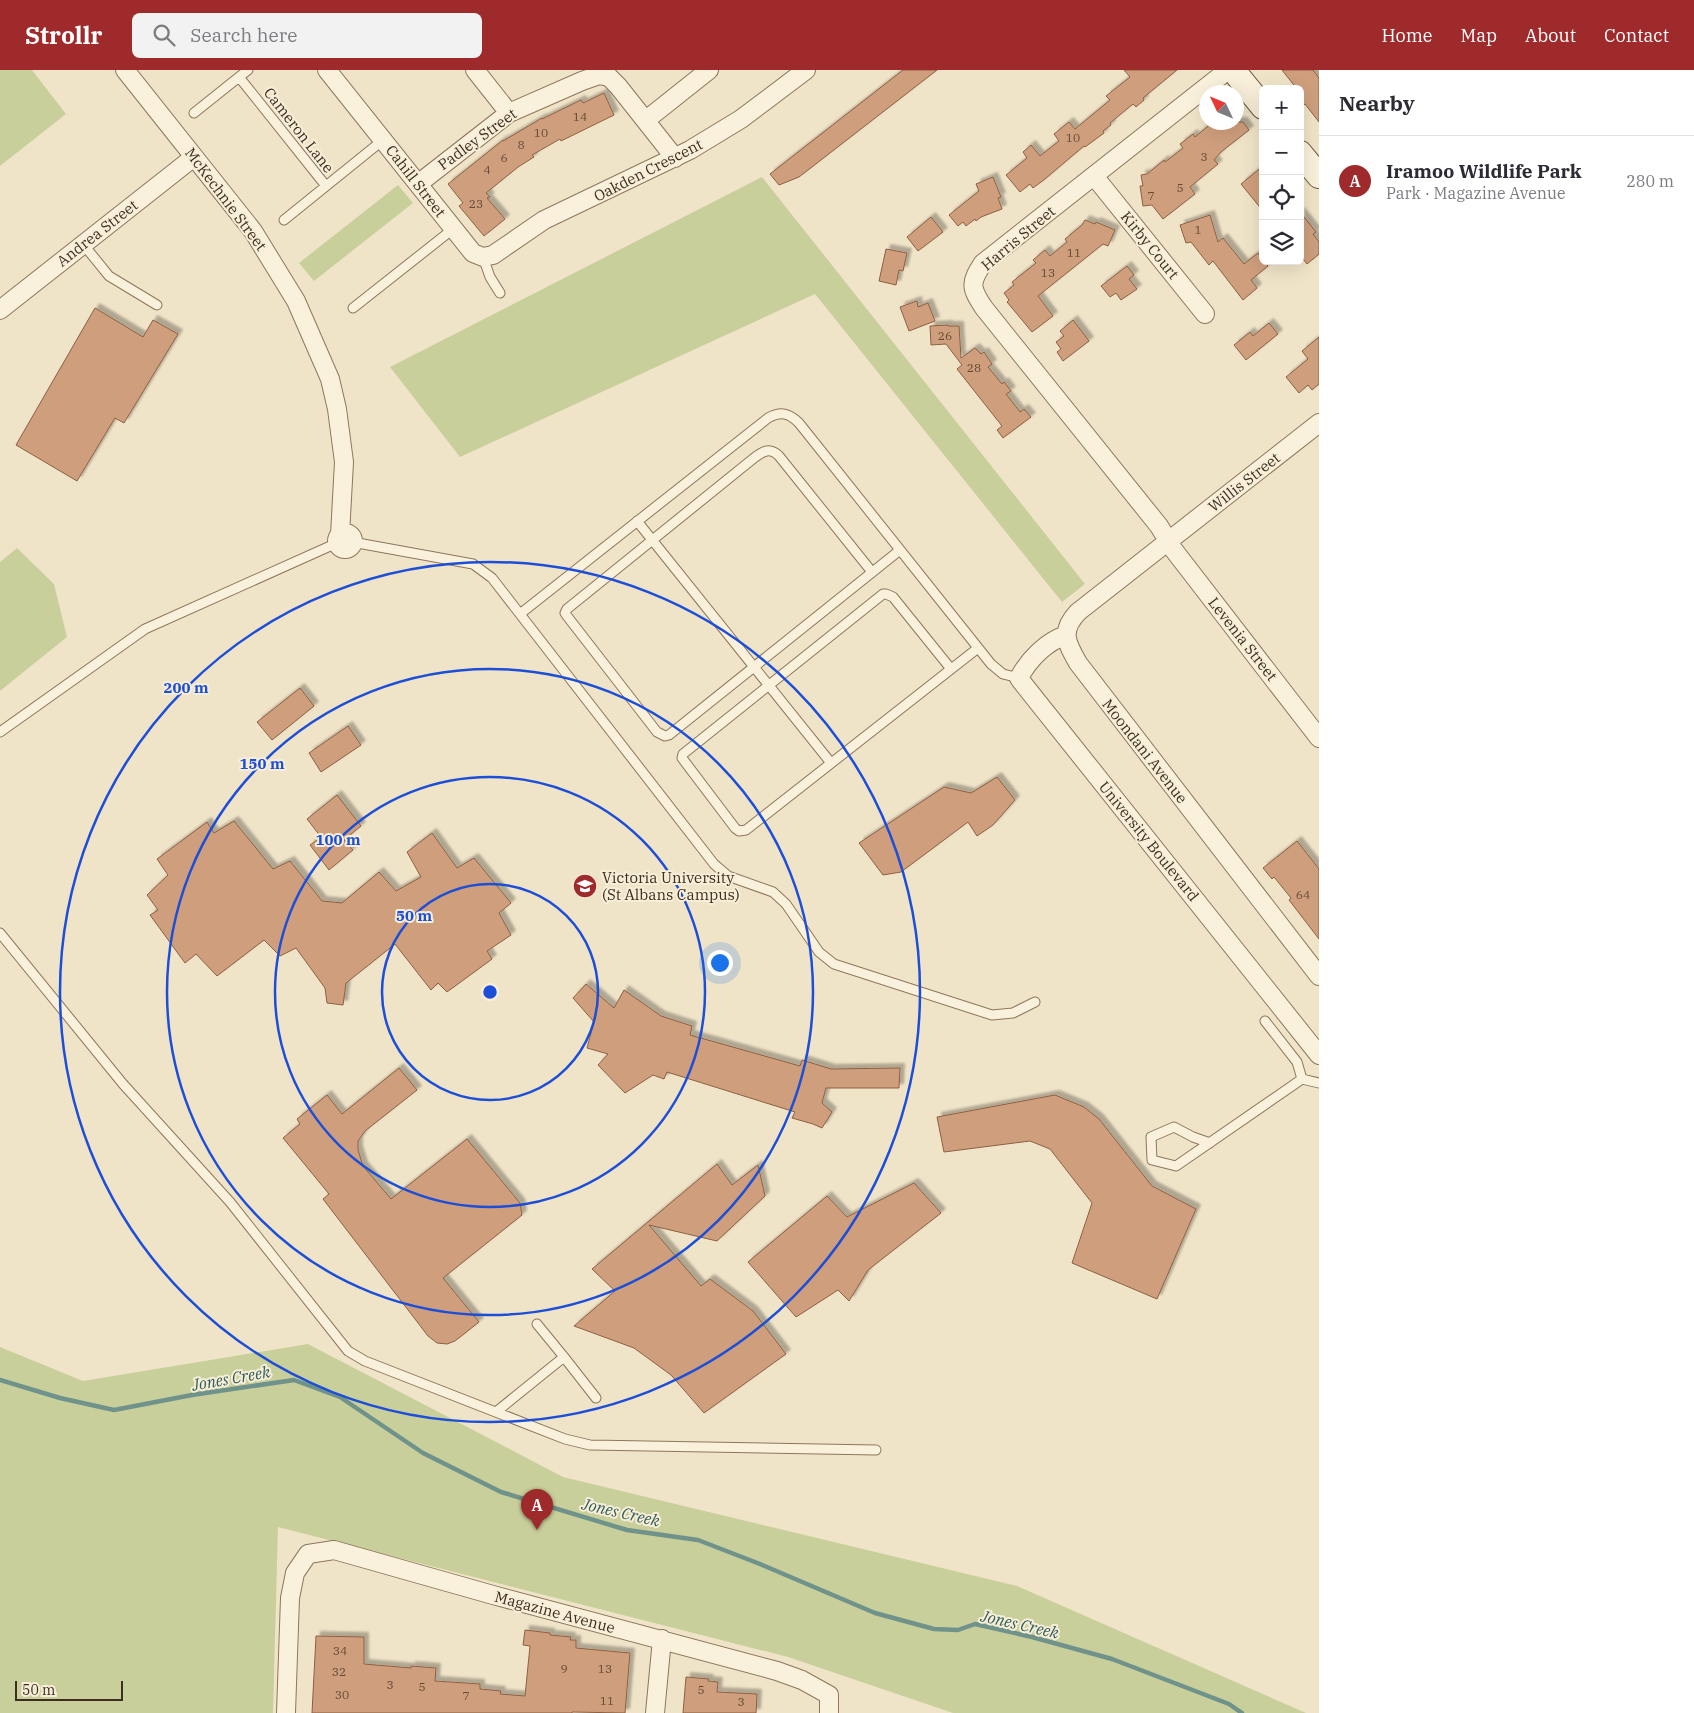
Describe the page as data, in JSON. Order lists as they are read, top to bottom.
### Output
{
  "streets": {
    "street": [
      "Padley Street",
      "Oakden Crescent",
      "Cahill Street",
      "McKechnie Street",
      "Andrea Street",
      "Harris Street",
      "Kirby Court",
      "Willis Street",
      "Levenia Street",
      "Moondani Avenue",
      "University Boulevard",
      "Magazine Avenue"
    ],
    "lane": ["Cameron Lane"]
  },
  "crossings": [
    ["Padley Street", "Oakden Crescent"],
    ["Padley Street", "Cahill Street"],
    ["Oakden Crescent", "Cahill Street"],
    ["McKechnie Street", "Andrea Street"],
    ["Harris Street", "Kirby Court"],
    ["Harris Street", "Willis Street"],
    ["Harris Street", "Levenia Street"],
    ["Willis Street", "Levenia Street"]
  ],
  "water": ["Jones Creek"],
  "places": {
    "school or university": ["Victoria University (St Albans Campus)"]
  },
  "house_numbers": [
    "14",
    "10",
    "10",
    "8",
    "3",
    "6",
    "4",
    "5",
    "7",
    "23",
    "1",
    "11",
    "13",
    "26",
    "28",
    "64",
    "34",
    "9",
    "13",
    "32",
    "3",
    "5",
    "5",
    "30",
    "7",
    "11",
    "3"
  ],
  "scale_bar": "50 m",
  "north": "top left",
  "page": {
    "header": "Strollr",
    "search": "Search here",
    "nav": [
      "Home",
      "Map",
      "About",
      "Contact"
    ],
    "heading": "Nearby",
    "map_buttons": ["+", "−"],
    "list": [
      {
        "mark": "A",
        "name": "Iramoo Wildlife Park",
        "note": "Park · Magazine Avenue",
        "value": "280 m"
      }
    ],
    "pins": "A",
    "scale": "50 m"
  },
  "rings": [
    "200 m",
    "150 m",
    "100 m",
    "50 m"
  ]
}
